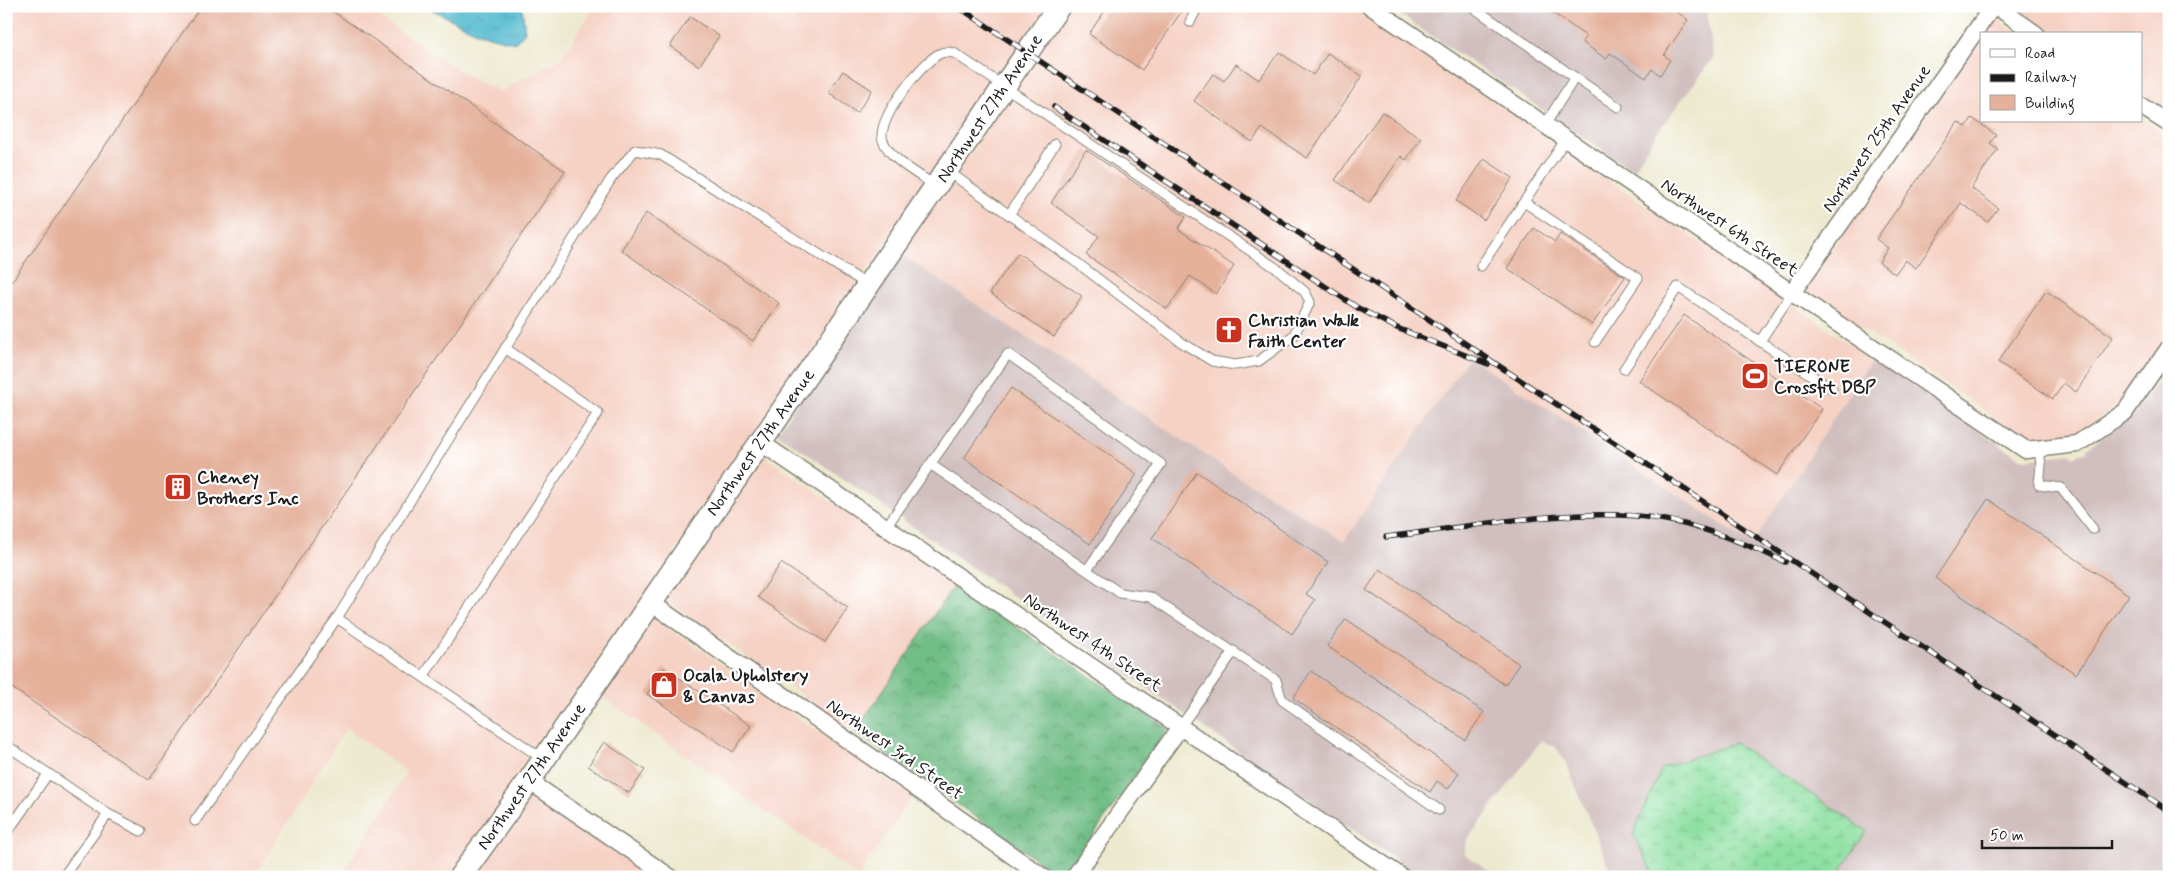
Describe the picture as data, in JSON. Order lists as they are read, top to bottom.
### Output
{
  "streets": {
    "main road": ["Northwest 27th Avenue"],
    "street": [
      "Northwest 25th Avenue",
      "Northwest 6th Street",
      "Northwest 4th Street",
      "Northwest 3rd Street"
    ]
  },
  "crossings": [
    ["Northwest 27th Avenue", "Northwest 4th Street"],
    ["Northwest 27th Avenue", "Northwest 3rd Street"],
    ["Northwest 25th Avenue", "Northwest 6th Street"]
  ],
  "places": {
    "church": ["Christian Walk Faith Center"],
    "sports": ["TIERONE Crossfit DBP"],
    "building": ["Cheney Brothers Inc"],
    "shop": ["Ocala Upholstery & Canvas"]
  },
  "legend": ["Road", "Railway", "Building"],
  "scale_bar": "50 m"
}
